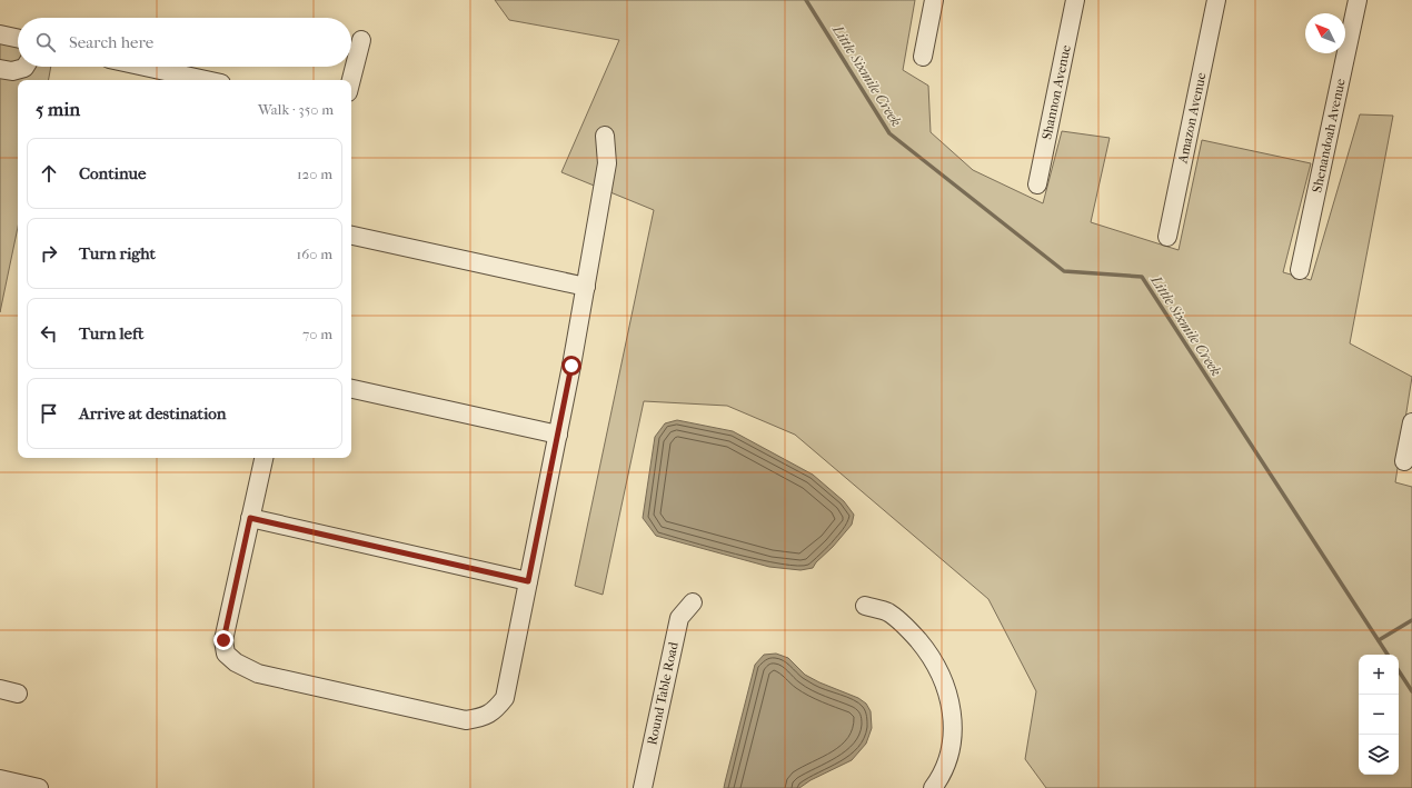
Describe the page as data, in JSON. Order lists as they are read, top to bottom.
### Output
{
  "streets": {
    "street": [
      "Shannon Avenue",
      "Amazon Avenue",
      "Shenandoah Avenue",
      "Round Table Road"
    ]
  },
  "water": ["Little Sixmile Creek"],
  "north": "top left",
  "page": {
    "search": "Search here",
    "heading": ["5 min", "Walk · 350 m"],
    "list": [
      ["Continue", "120 m"],
      ["Turn right", "160 m"],
      ["Turn left", "70 m"],
      "Arrive at destination"
    ],
    "map_buttons": ["+", "−"]
  }
}
